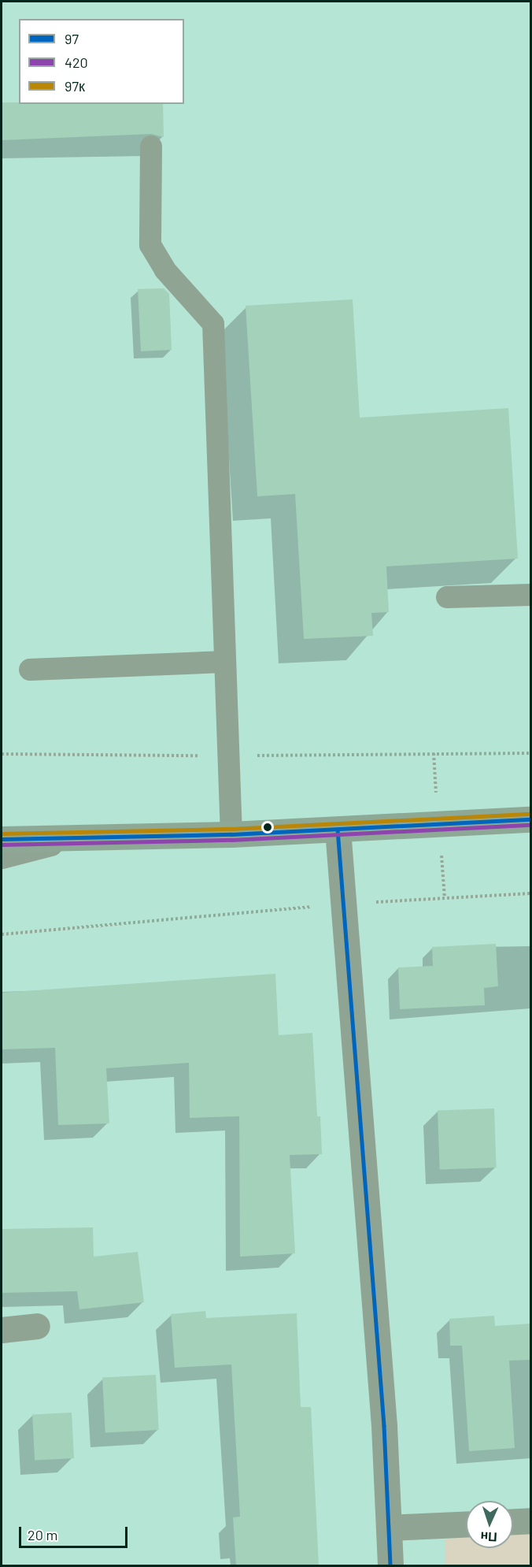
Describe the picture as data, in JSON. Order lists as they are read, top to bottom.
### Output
{
  "lines": ["transit line 97к", "transit line 97", "transit line 420"],
  "legend": ["97", "420", "97к"],
  "scale_bar": "20 m",
  "north": "bottom"
}
